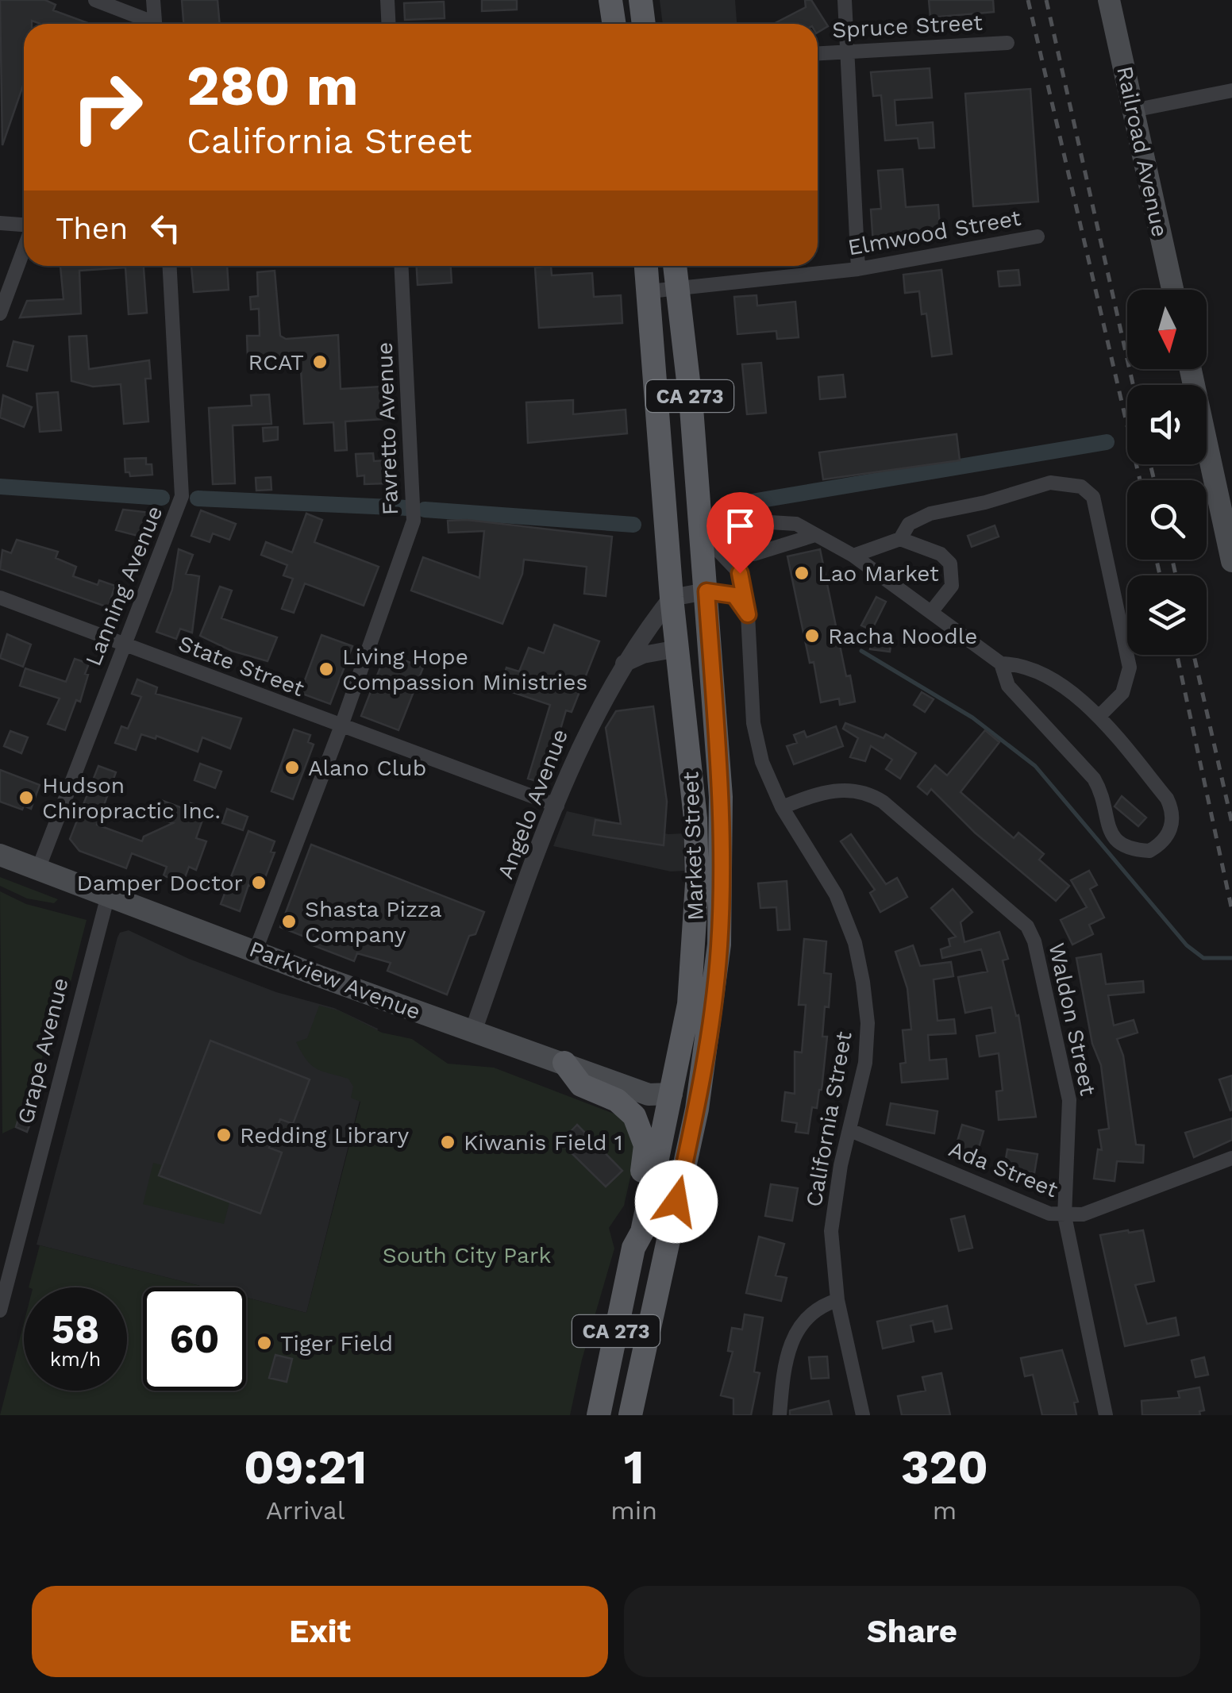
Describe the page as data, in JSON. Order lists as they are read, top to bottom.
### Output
{
  "streets": {
    "main road": [
      "Railroad Avenue",
      "CA 273",
      "Market Street",
      "Parkview Avenue"
    ],
    "street": [
      "Spruce Street",
      "Elmwood Street",
      "Favretto Avenue",
      "Lanning Avenue",
      "State Street",
      "Angelo Avenue",
      "Waldon Street",
      "Grape Avenue",
      "California Street",
      "Ada Street"
    ]
  },
  "crossings": [
    ["Elmwood Street", "CA 273"],
    ["CA 273", "Angelo Avenue"],
    ["CA 273", "Market Street"],
    ["CA 273", "Parkview Avenue"],
    ["CA 273", "California Street"],
    ["Favretto Avenue", "State Street"],
    ["Favretto Avenue", "Parkview Avenue"],
    ["Lanning Avenue", "State Street"],
    ["Lanning Avenue", "Parkview Avenue"],
    ["State Street", "Angelo Avenue"],
    ["Angelo Avenue", "Market Street"],
    ["Angelo Avenue", "Parkview Avenue"],
    ["Market Street", "Parkview Avenue"],
    ["Parkview Avenue", "Grape Avenue"],
    ["Waldon Street", "California Street"],
    ["Waldon Street", "Ada Street"],
    ["California Street", "Ada Street"]
  ],
  "parks": ["South City Park"],
  "places": [
    "RCAT",
    "Lao Market",
    "Racha Noodle",
    "Living Hope Compassion Ministries",
    "Alano Club",
    "Hudson Chiropractic Inc.",
    "Damper Doctor",
    "Shasta Pizza Company",
    "Redding Library",
    "Kiwanis Field 1",
    "Tiger Field"
  ],
  "north": "bottom",
  "page": {
    "turn": ["280 m", "California Street"],
    "then": "Then",
    "speed": "58 km/h",
    "limit": "60",
    "eta": [
      "09:21",
      "Arrival",
      "1",
      "min",
      "320",
      "m"
    ],
    "buttons": ["Exit", "Share"]
  }
}
